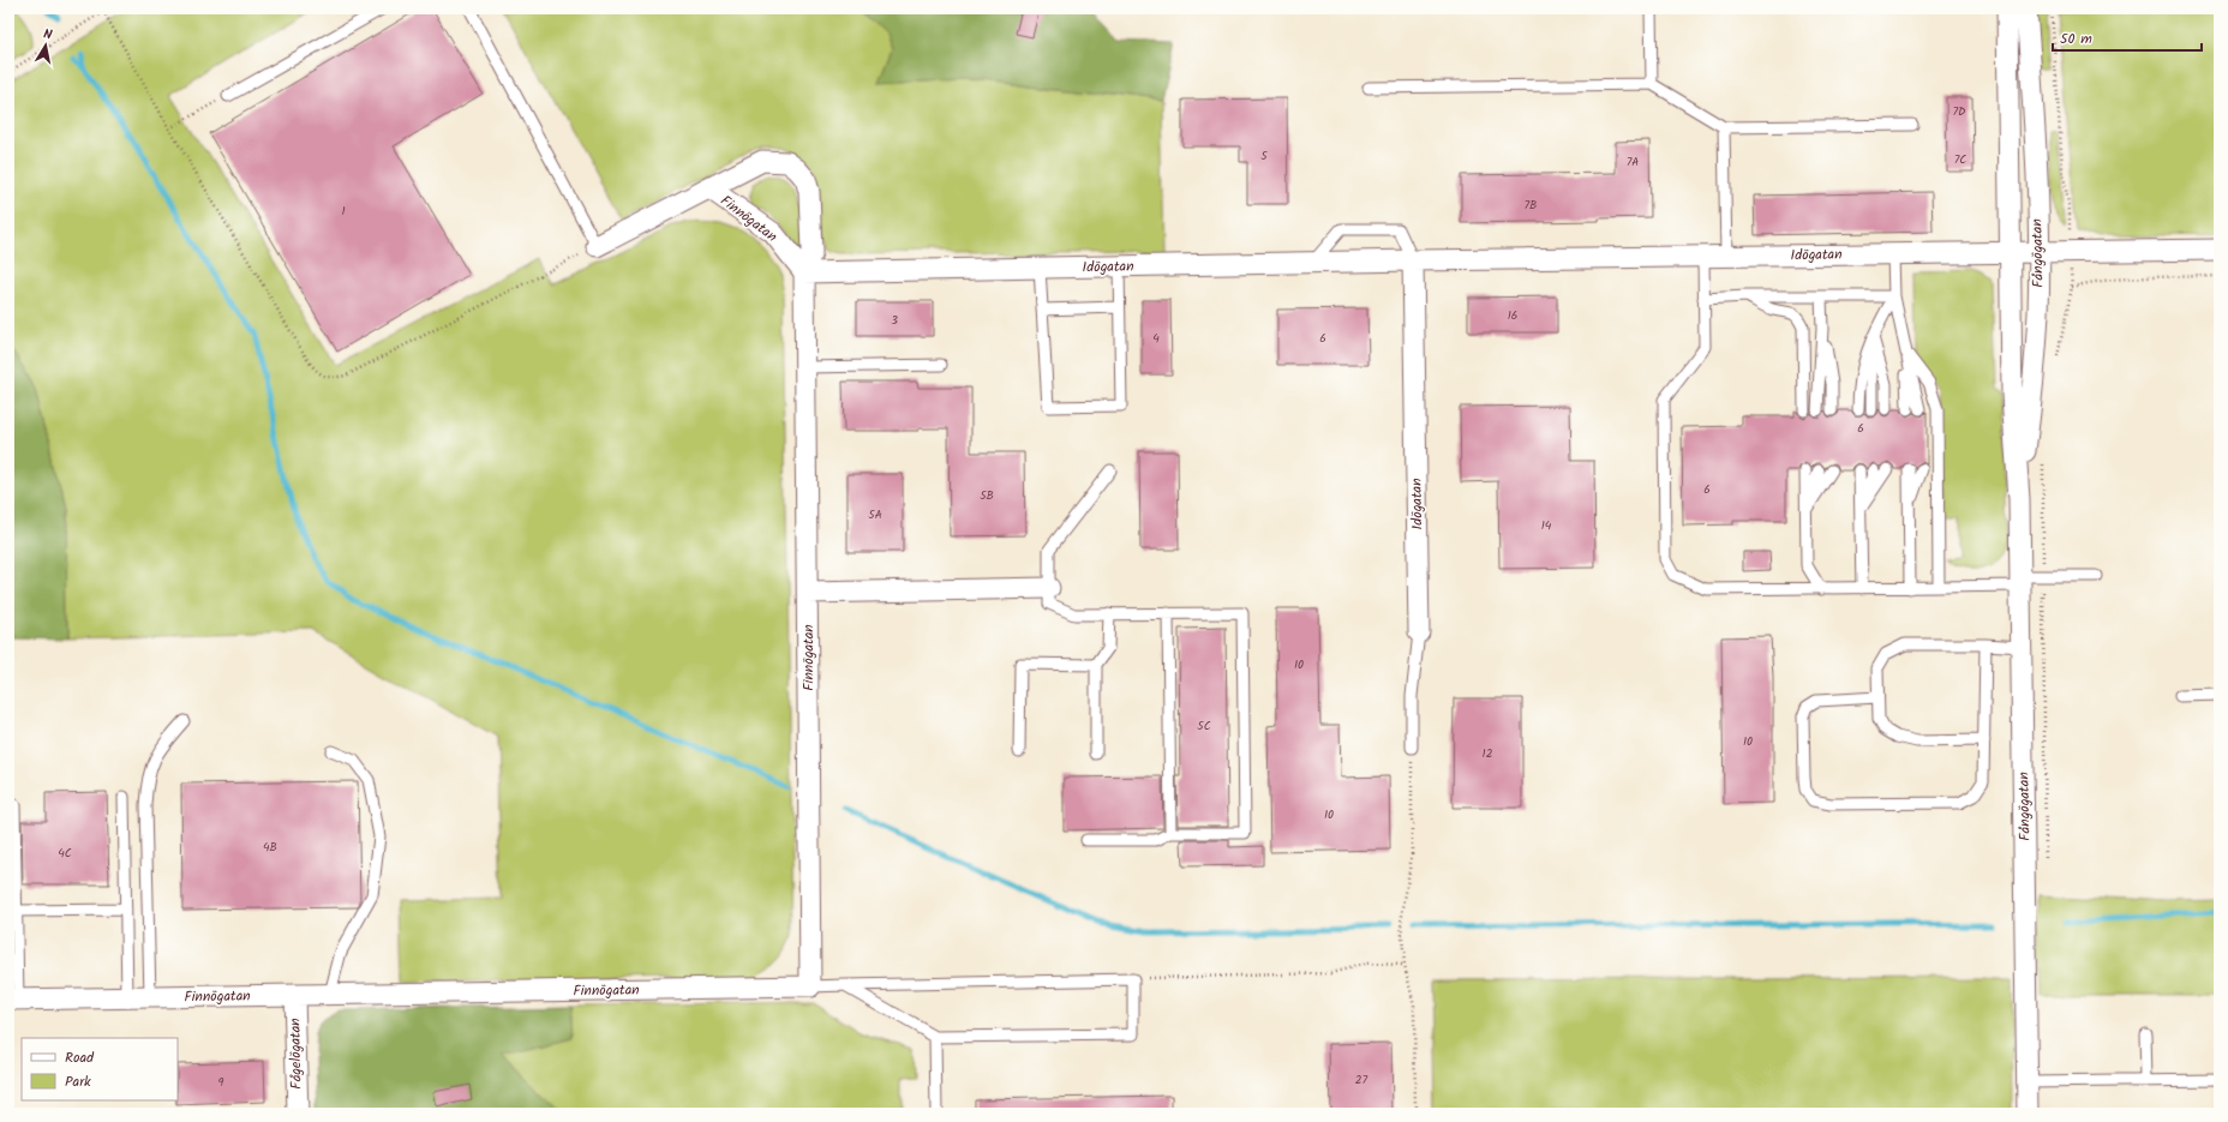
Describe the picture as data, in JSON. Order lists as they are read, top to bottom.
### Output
{
  "streets": {
    "street": [
      "Finnögatan",
      "Fångögatan",
      "Idögatan",
      "Fågelögatan"
    ]
  },
  "crossings": [
    ["Finnögatan", "Idögatan"],
    ["Finnögatan", "Fågelögatan"],
    ["Fångögatan", "Idögatan"]
  ],
  "house_numbers": [
    "7D",
    "5",
    "7C",
    "7A",
    "7B",
    "1",
    "16",
    "3",
    "4",
    "6",
    "6",
    "6",
    "5B",
    "5A",
    "14",
    "10",
    "5C",
    "10",
    "12",
    "10",
    "4B",
    "4C",
    "27",
    "9"
  ],
  "legend": ["Road", "Park"],
  "scale_bar": "50 m",
  "north": "top"
}
